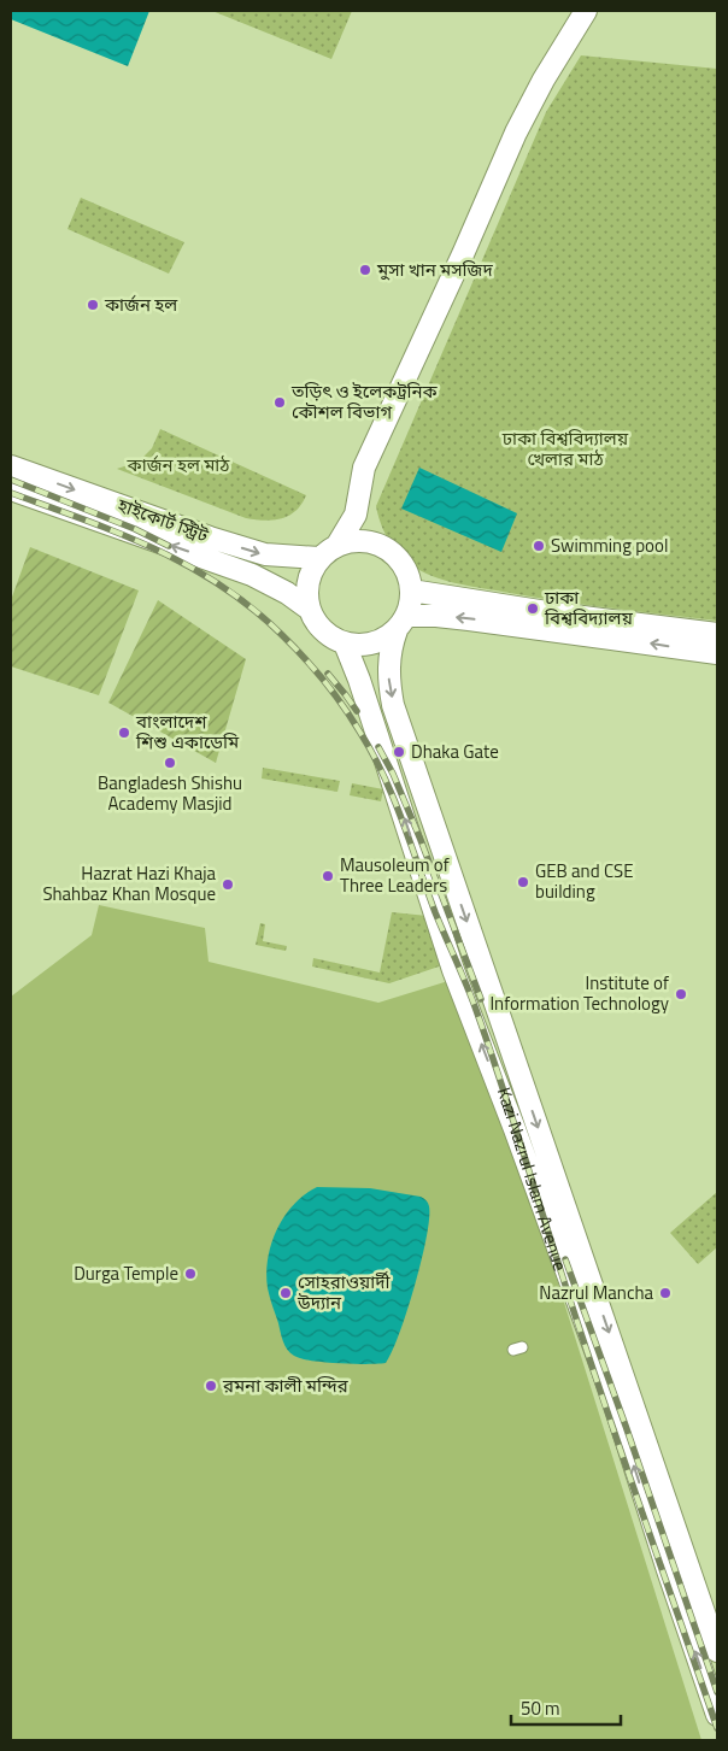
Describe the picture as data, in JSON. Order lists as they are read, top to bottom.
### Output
{
  "streets": {
    "main road": ["হাইকোর্ট স্ট্রিট", "Kazi Nazrul Islam Avenue"]
  },
  "crossings": [
    ["হাইকোর্ট স্ট্রিট", "Kazi Nazrul Islam Avenue"]
  ],
  "parks": ["ঢাকা বিশ্ববিদ্যালয় খেলার মাঠ", "কার্জন হল মাঠ"],
  "places": [
    "মুসা খান মসজিদ",
    "কার্জন হল",
    "তড়িৎ ও ইলেকট্রনিক কৌশল বিভাগ",
    "Swimming pool",
    "ঢাকা বিশ্ববিদ্যালয়",
    "বাংলাদেশ শিশু একাডেমি",
    "Dhaka Gate",
    "Bangladesh Shishu Academy Masjid",
    "Mausoleum of Three Leaders",
    "GEB and CSE building",
    "Hazrat Hazi Khaja Shahbaz Khan Mosque",
    "Institute of Information Technology",
    "Durga Temple",
    "সোহরাওয়ার্দী উদ্যান",
    "Nazrul Mancha",
    "রমনা কালী মন্দির"
  ],
  "scale_bar": "50 m"
}
